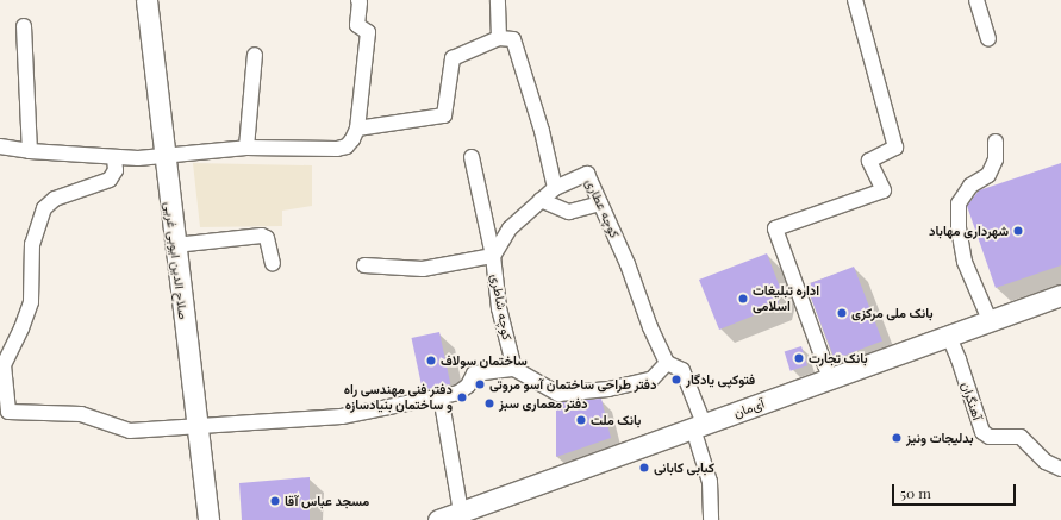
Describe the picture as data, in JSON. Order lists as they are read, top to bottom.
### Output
{
  "streets": {
    "street": [
      "کوچه عطاری",
      "صلاح الدین ایوبی غریی",
      "کوچه شاطری",
      "آهنگران",
      "آی‌مان"
    ]
  },
  "crossings": [
    ["کوچه عطاری", "کوچه شاطری"],
    ["کوچه عطاری", "آی‌مان"],
    ["آهنگران", "آی‌مان"]
  ],
  "places": [
    "شهرداری مهاباد",
    "اداره تبلیغات اسلامی",
    "بانک ملی مرکزی",
    "بانک تجارت",
    "ساختمان سولاف",
    "فتوکپی یادگار",
    "دفتر طراحی ساختمان آسو مروتی",
    "دفتر فنی مهندسی راه و ساختمان بنیادسازه",
    "دفتر معماری سبز",
    "بانک ملت",
    "بدلیجات ونیز",
    "کبابی کابانی",
    "مسجد عباس آقا"
  ],
  "scale_bar": "50 m"
}
